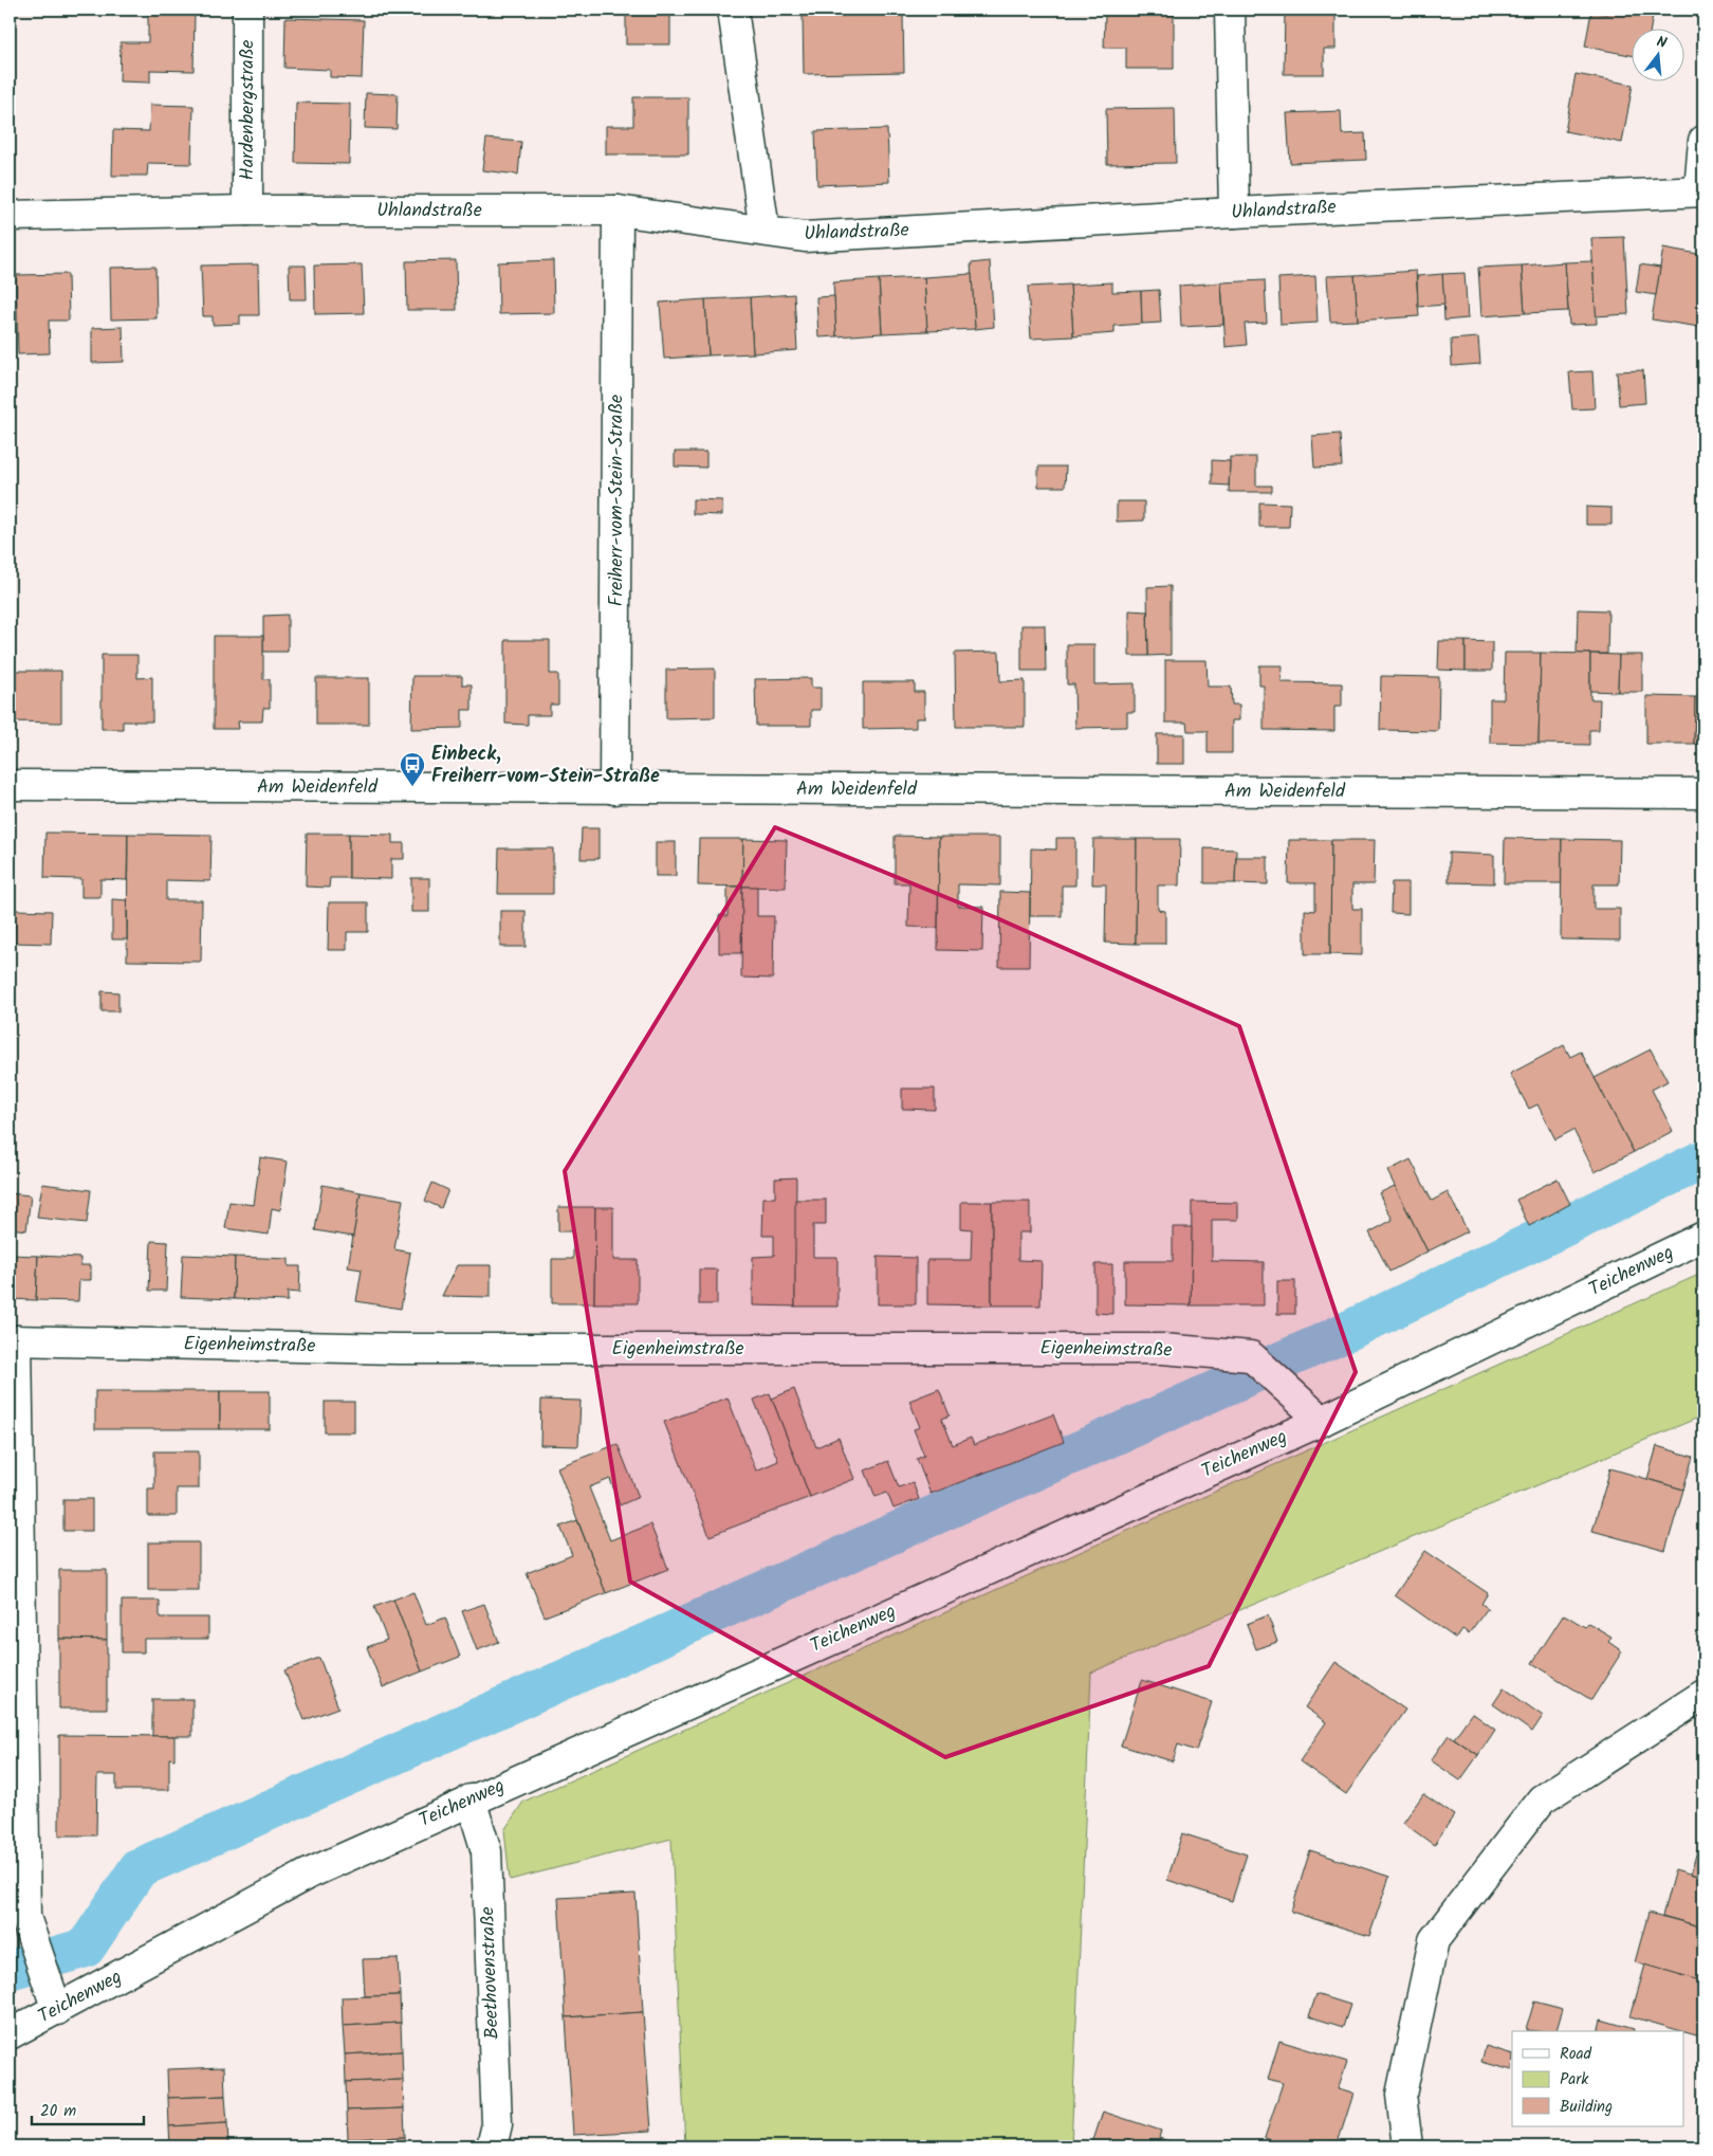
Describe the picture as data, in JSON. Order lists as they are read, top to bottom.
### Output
{
  "streets": {
    "street": [
      "Hardenbergstraße",
      "Uhlandstraße",
      "Freiherr-vom-Stein-Straße",
      "Am Weidenfeld",
      "Teichenweg",
      "Eigenheimstraße",
      "Beethovenstraße"
    ]
  },
  "crossings": [
    ["Hardenbergstraße", "Uhlandstraße"],
    ["Uhlandstraße", "Freiherr-vom-Stein-Straße"],
    ["Freiherr-vom-Stein-Straße", "Am Weidenfeld"],
    ["Teichenweg", "Eigenheimstraße"],
    ["Teichenweg", "Beethovenstraße"]
  ],
  "places": {
    "bus stop": ["Einbeck, Freiherr-vom-Stein-Straße"]
  },
  "legend": ["Road", "Park", "Building"],
  "scale_bar": "20 m",
  "north": "top"
}
